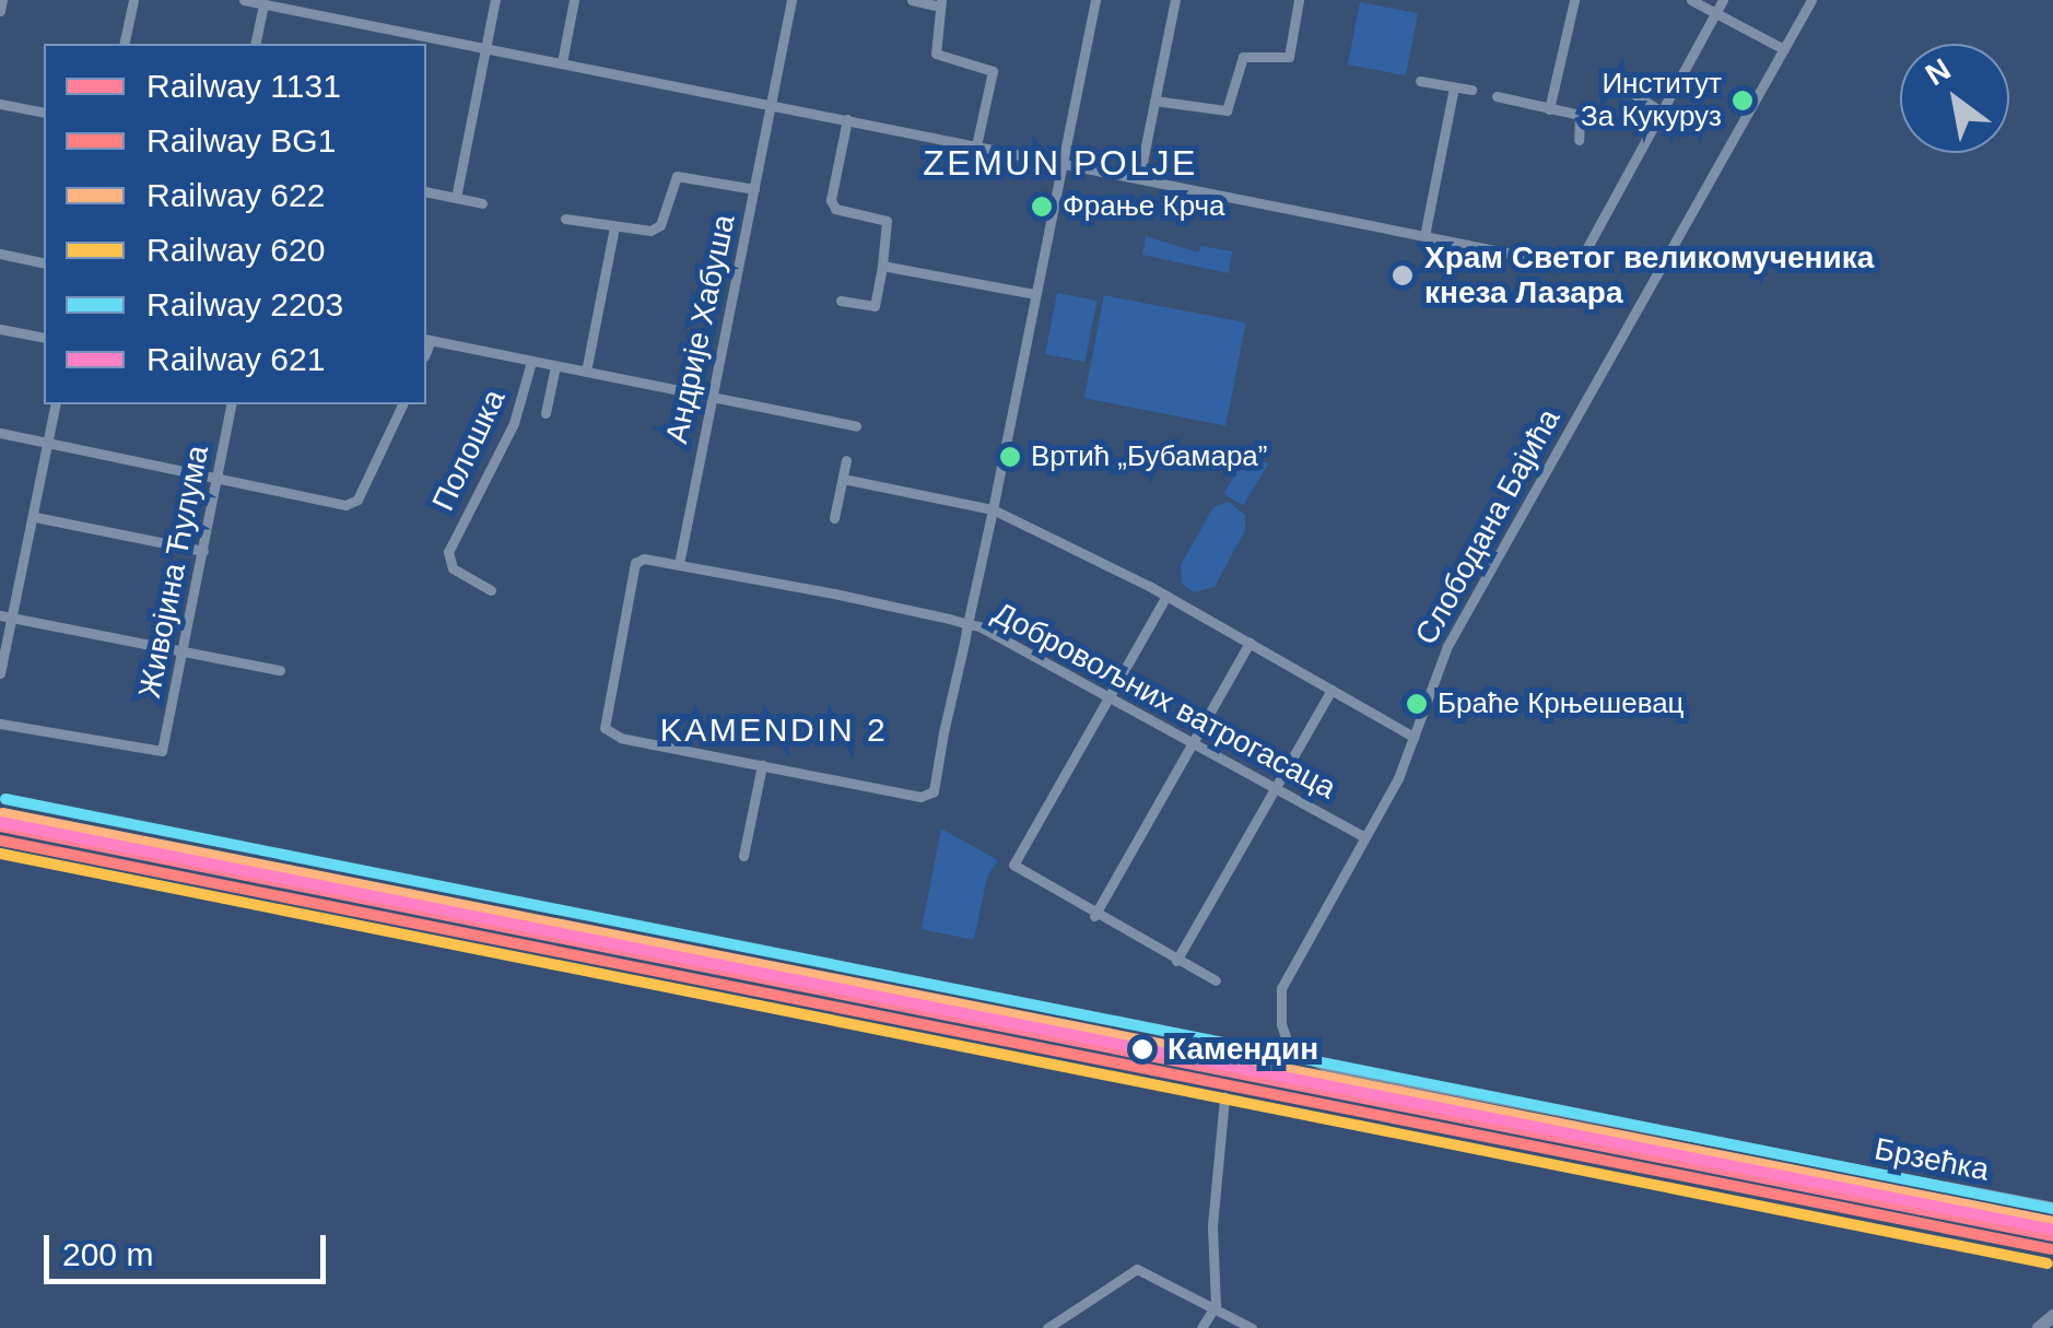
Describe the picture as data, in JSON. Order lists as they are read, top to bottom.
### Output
{
  "streets": {
    "street": [
      "Андрије Хабуша",
      "Полошка",
      "Слободана Бајића",
      "Живојина Ћулума",
      "Добровољних ватрогасаца",
      "Брзећка"
    ]
  },
  "crossings": [
    ["Андрије Хабуша", "Добровољних ватрогасаца"],
    ["Слободана Бајића", "Добровољних ватрогасаца"],
    ["Слободана Бајића", "Брзећка"]
  ],
  "districts": ["ZEMUN POLJE", "KAMENDIN 2"],
  "places": [
    "Институт За Кукуруз",
    "Фрање Крча",
    "Храм Светог великомученика кнеза Лазара",
    "Вртић „Бубамара”",
    "Браће Крњешевац",
    "Камендин"
  ],
  "lines": [
    "rail line 2203",
    "rail line 622",
    "rail line 621",
    "rail line 1131",
    "rail line BG1",
    "rail line 620"
  ],
  "legend": [
    "Railway 1131",
    "Railway BG1",
    "Railway 622",
    "Railway 620",
    "Railway 2203",
    "Railway 621"
  ],
  "scale_bar": "200 m",
  "north": "top left"
}
